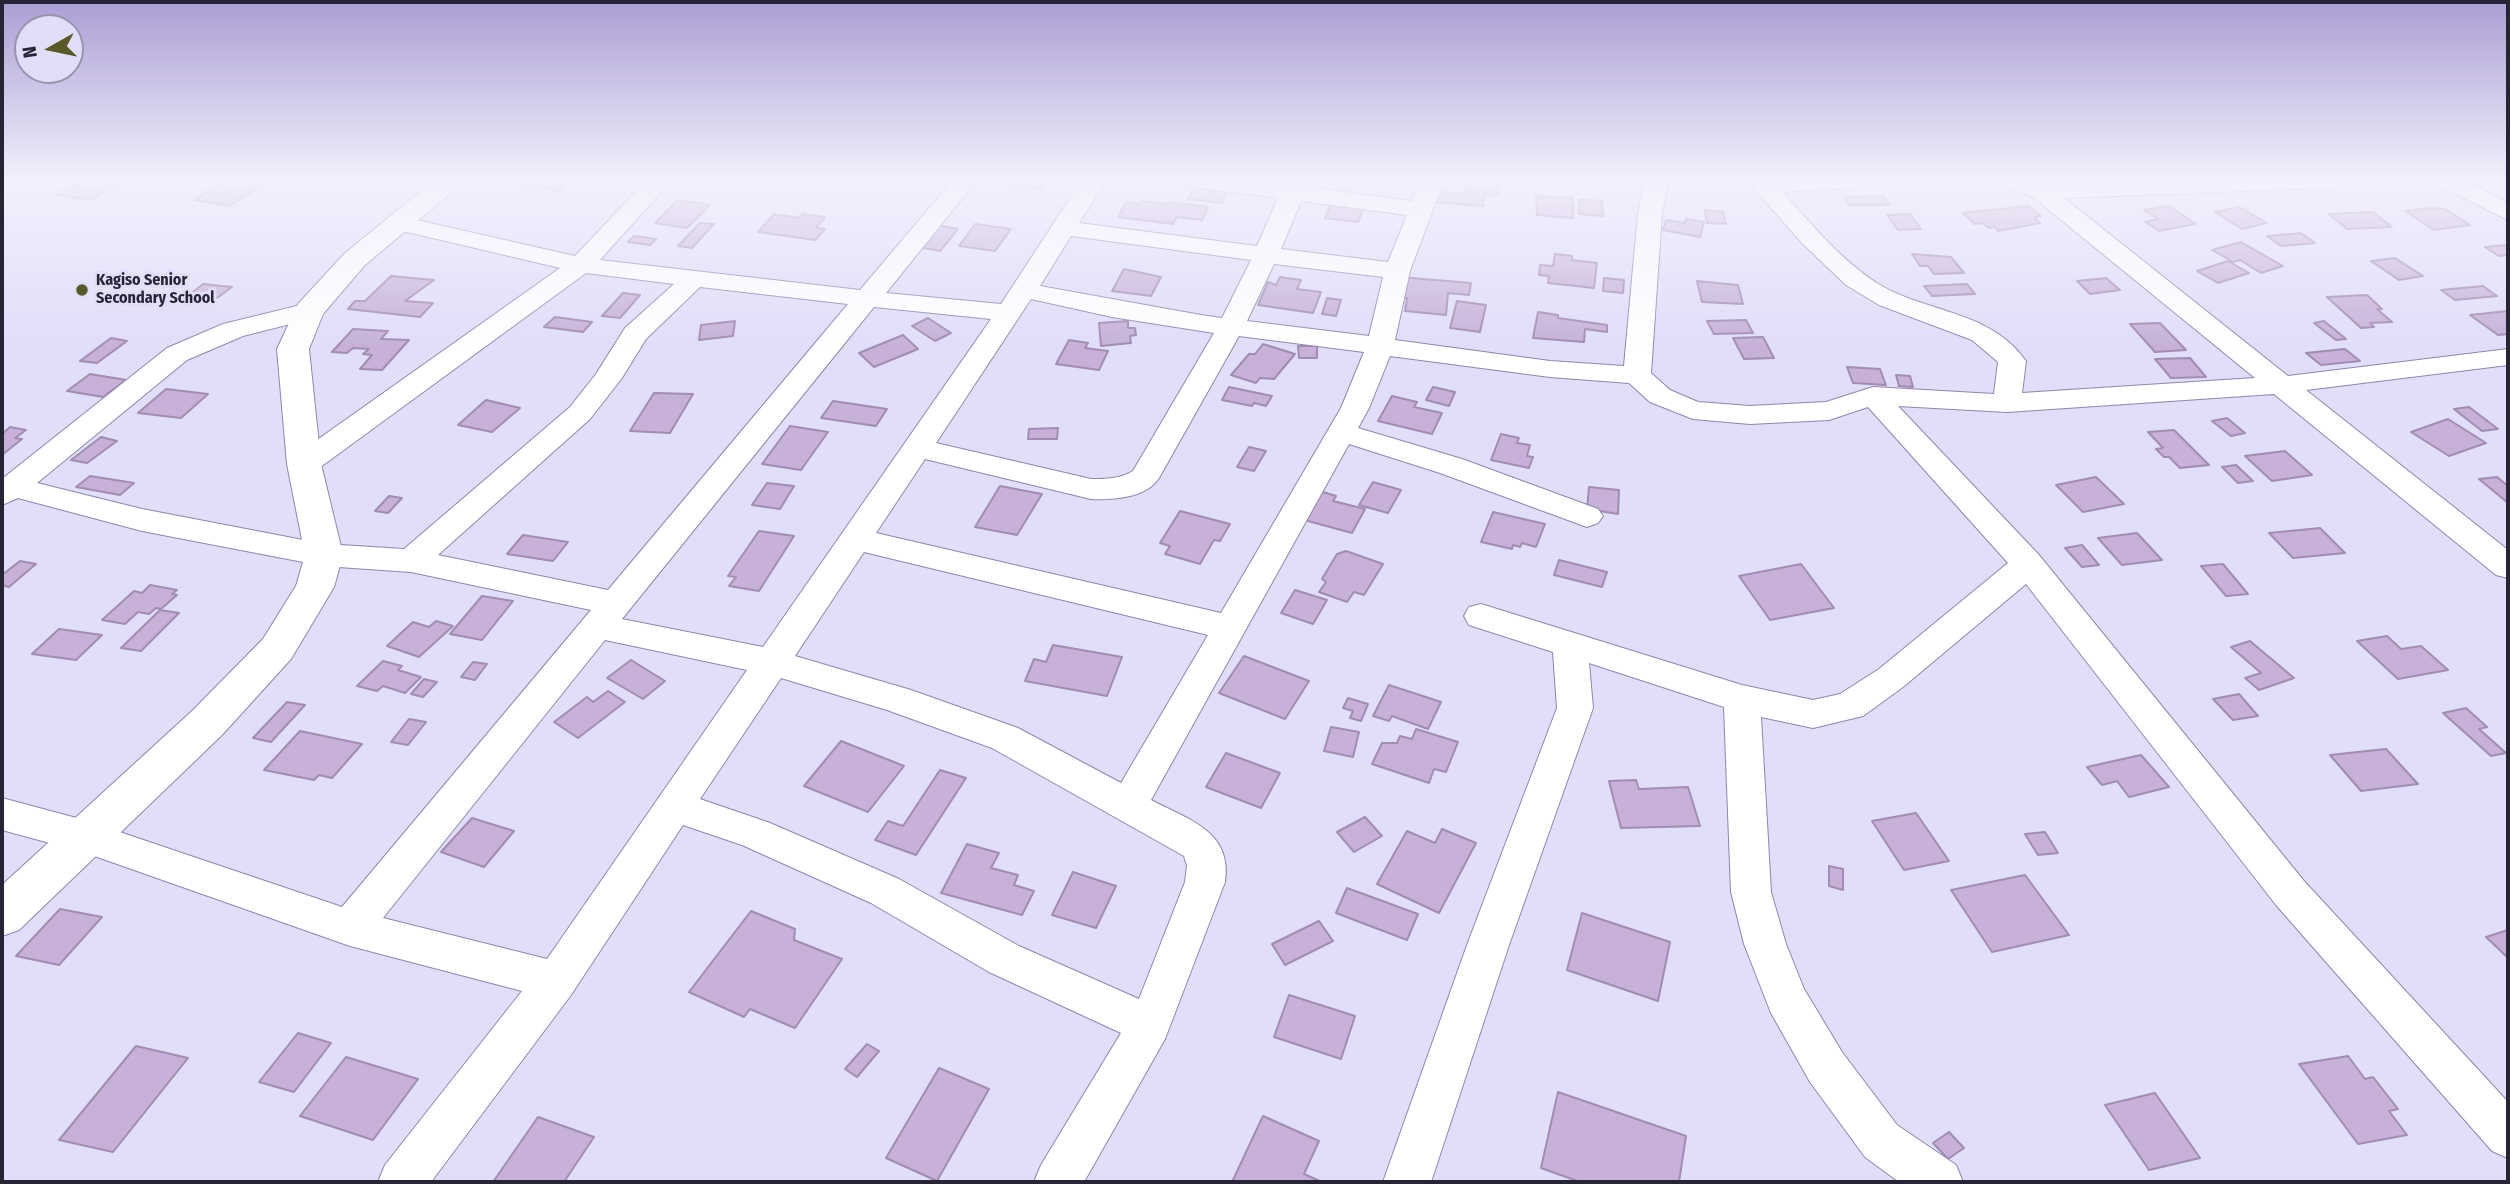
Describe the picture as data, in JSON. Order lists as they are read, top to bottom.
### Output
{
  "places": ["Kagiso Senior Secondary School"],
  "north": "left"
}
